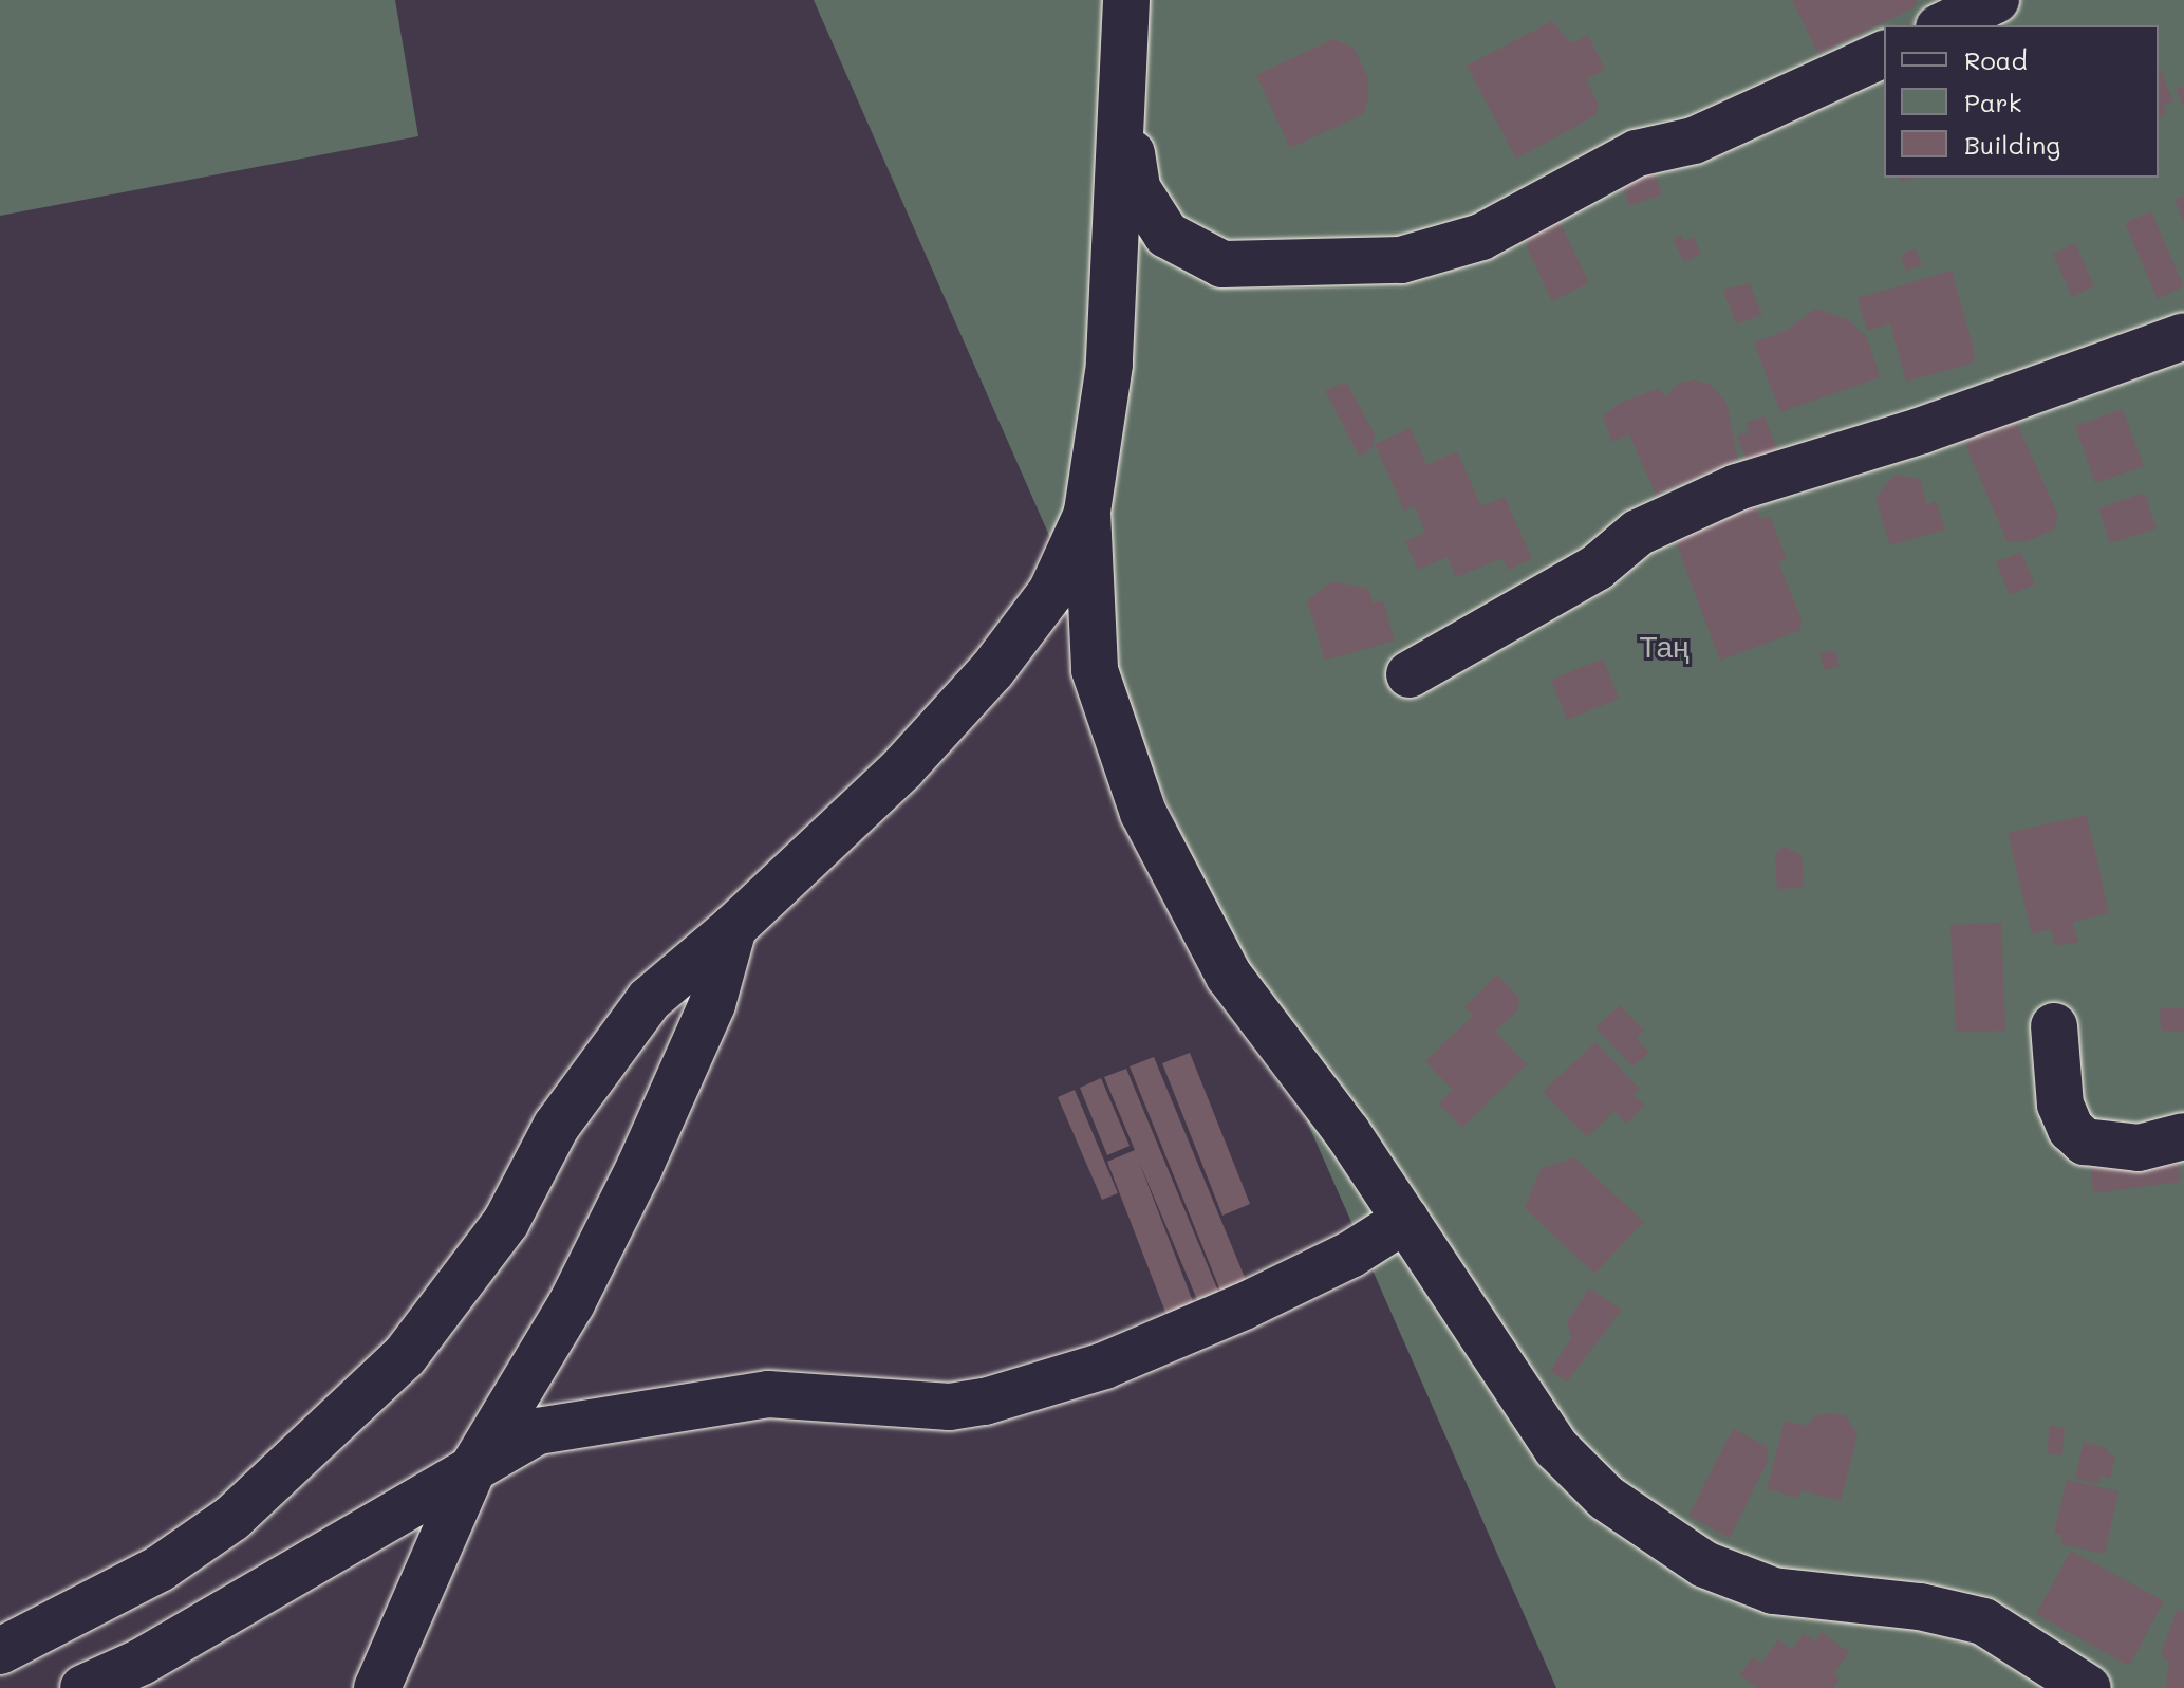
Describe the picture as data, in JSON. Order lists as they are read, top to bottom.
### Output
{
  "parks": ["Таң"],
  "legend": ["Road", "Park", "Building"]
}
